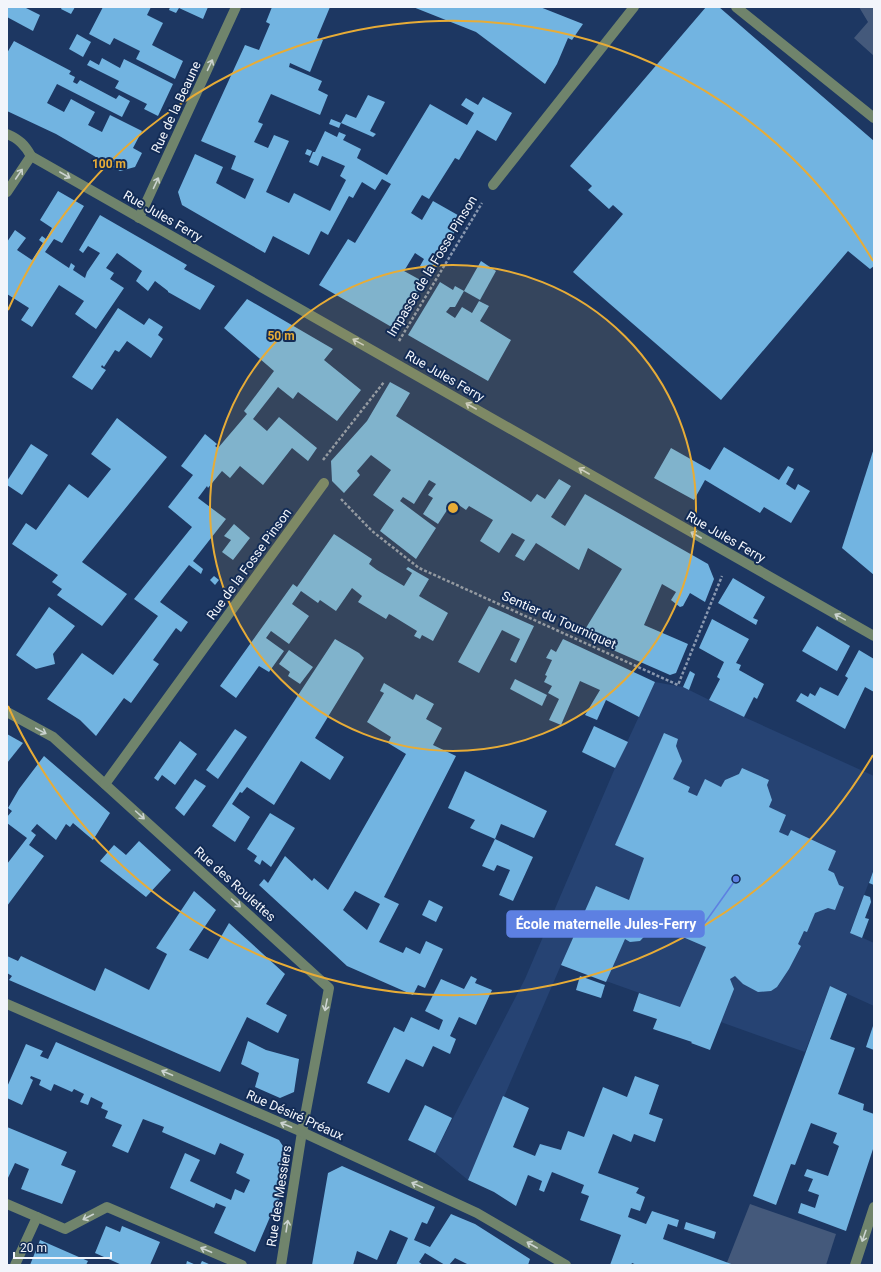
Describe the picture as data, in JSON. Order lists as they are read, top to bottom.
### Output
{
  "streets": {
    "street": [
      "Rue de la Beaune",
      "Rue Jules Ferry",
      "Rue de la Fosse Pinson",
      "Rue des Roulettes",
      "Rue Désiré Préaux",
      "Rue des Messiers"
    ],
    "path": ["Impasse de la Fosse Pinson", "Sentier du Tourniquet"]
  },
  "crossings": [
    ["Rue de la Beaune", "Rue Jules Ferry"],
    ["Rue Jules Ferry", "Impasse de la Fosse Pinson"],
    ["Rue Jules Ferry", "Sentier du Tourniquet"],
    ["Rue de la Fosse Pinson", "Sentier du Tourniquet"],
    ["Rue de la Fosse Pinson", "Rue des Roulettes"],
    ["Rue des Roulettes", "Rue Désiré Préaux"],
    ["Rue des Roulettes", "Rue des Messiers"],
    ["Rue Désiré Préaux", "Rue des Messiers"]
  ],
  "one_way": [
    "Rue de la Beaune",
    "Rue des Roulettes",
    "Rue Désiré Préaux",
    "Rue des Messiers"
  ],
  "places": ["École maternelle Jules-Ferry"],
  "scale_bar": "20 m",
  "rings": ["100 m", "50 m"]
}
